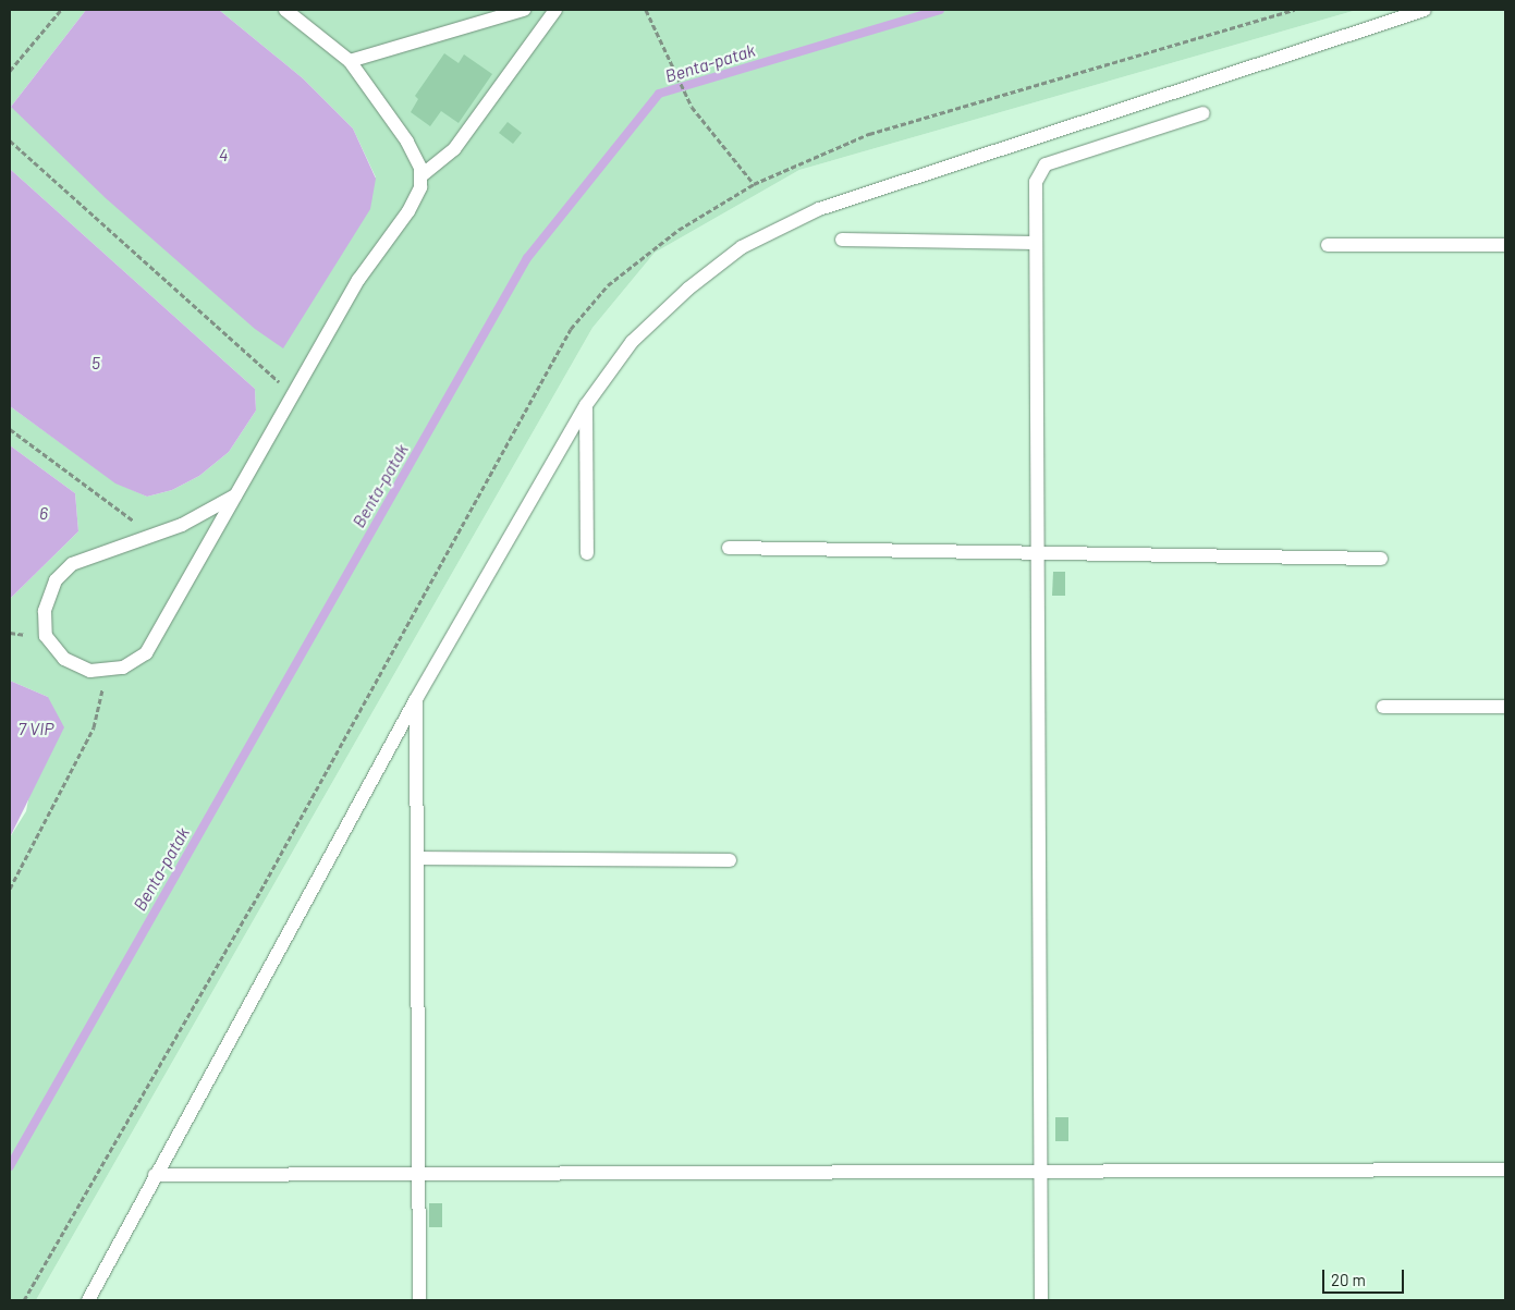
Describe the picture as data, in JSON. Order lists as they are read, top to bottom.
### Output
{
  "water": [
    "Benta-patak",
    "4",
    "5",
    "6",
    "7 VIP"
  ],
  "scale_bar": "20 m"
}
